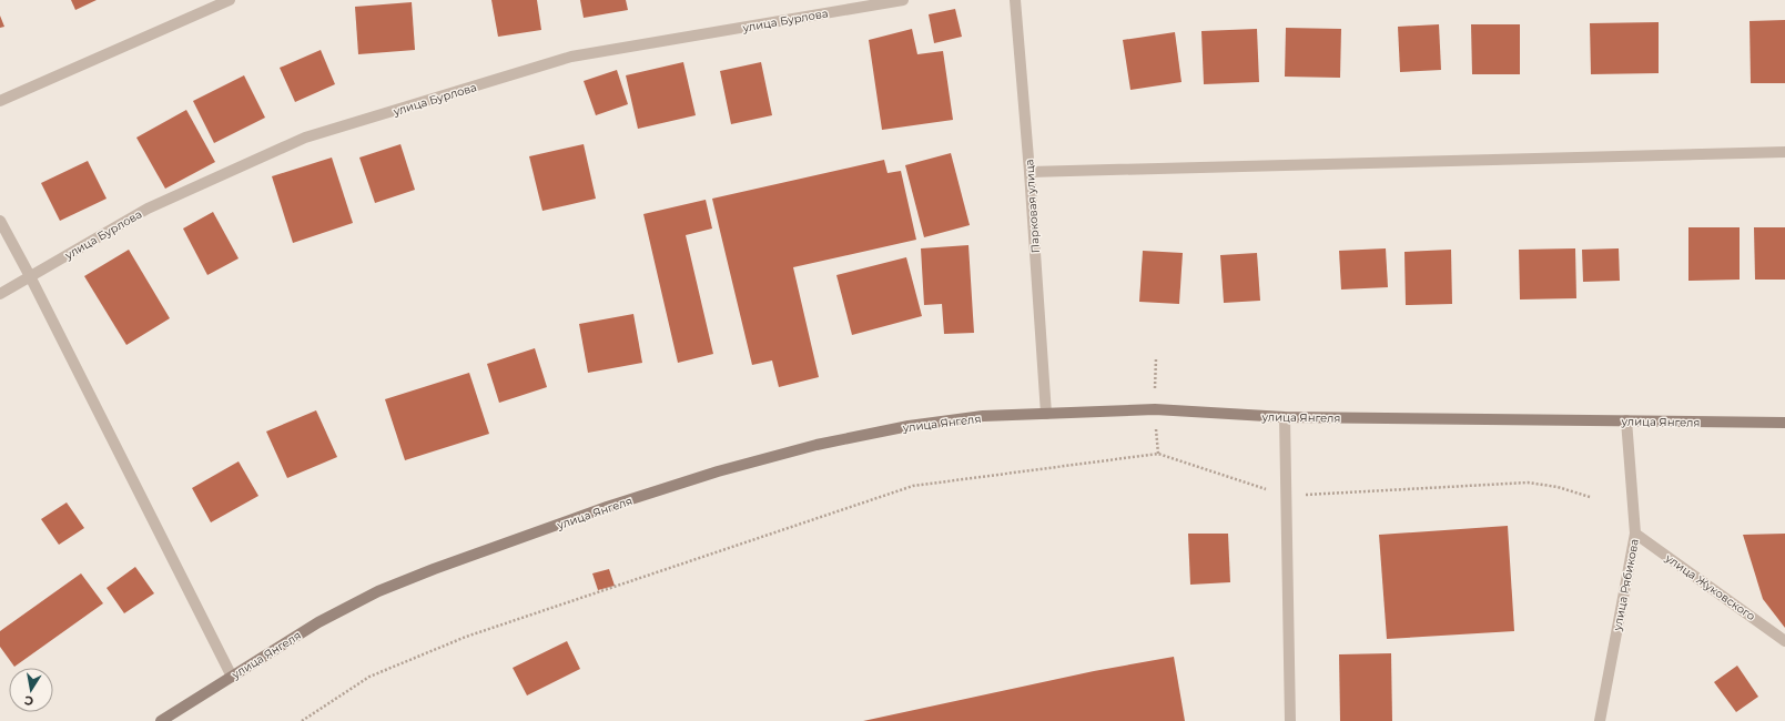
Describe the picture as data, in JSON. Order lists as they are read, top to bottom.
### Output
{
  "streets": {
    "street": [
      "улица Бурлова",
      "Парковая улица",
      "улица Янгеля",
      "улица Рябикова",
      "улица Жуковского"
    ]
  },
  "crossings": [
    ["Парковая улица", "улица Янгеля"],
    ["улица Янгеля", "улица Рябикова"],
    ["улица Рябикова", "улица Жуковского"]
  ],
  "north": "bottom"
}
